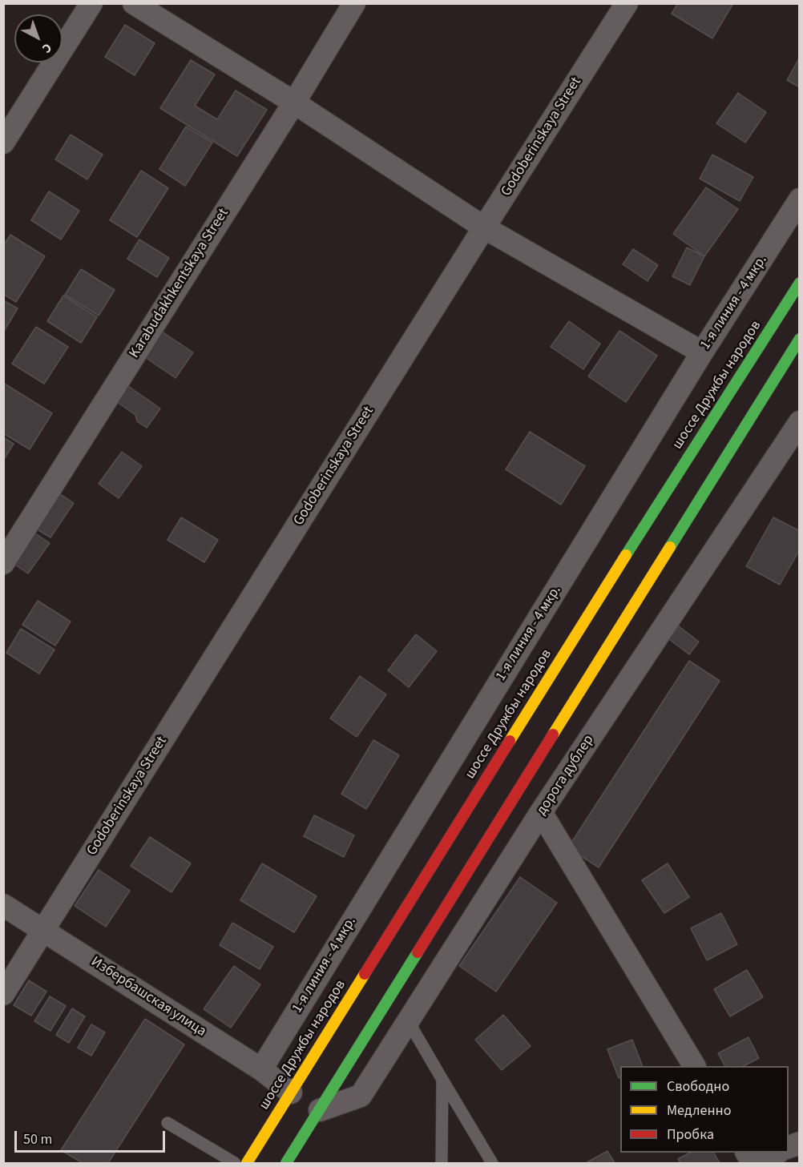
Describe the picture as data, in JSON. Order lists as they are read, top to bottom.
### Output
{
  "streets": {
    "main road": ["шоссе Дружбы народов"],
    "street": [
      "Godoberinskaya Street",
      "Karabudakhkentskaya Street",
      "1-я линия - 4 мкр.",
      "дорога дублер",
      "Избербашская улица"
    ]
  },
  "crossings": [
    ["Godoberinskaya Street", "Избербашская улица"],
    ["1-я линия - 4 мкр.", "Избербашская улица"],
    ["шоссе Дружбы народов", "Избербашская улица"]
  ],
  "legend": ["Свободно", "Медленно", "Пробка"],
  "scale_bar": "50 m",
  "north": "bottom right"
}
